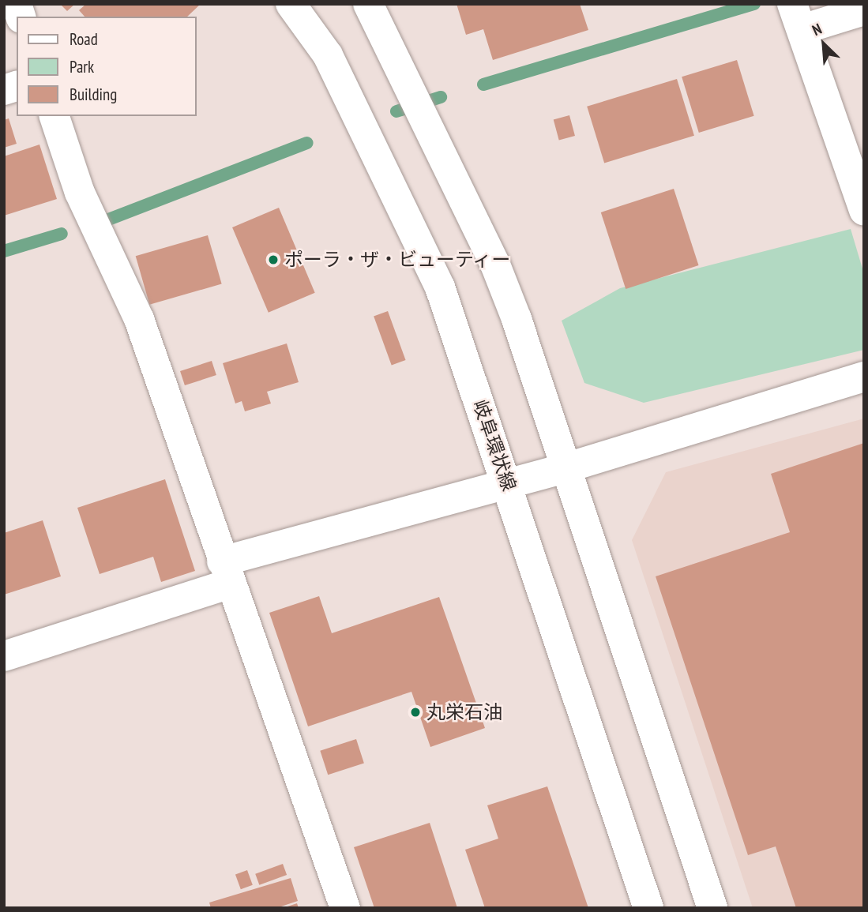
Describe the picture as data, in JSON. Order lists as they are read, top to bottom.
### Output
{
  "streets": {
    "street": ["岐阜環状線"]
  },
  "places": ["ポーラ・ザ・ビューティー", "丸栄石油"],
  "legend": ["Road", "Park", "Building"],
  "north": "top left"
}
